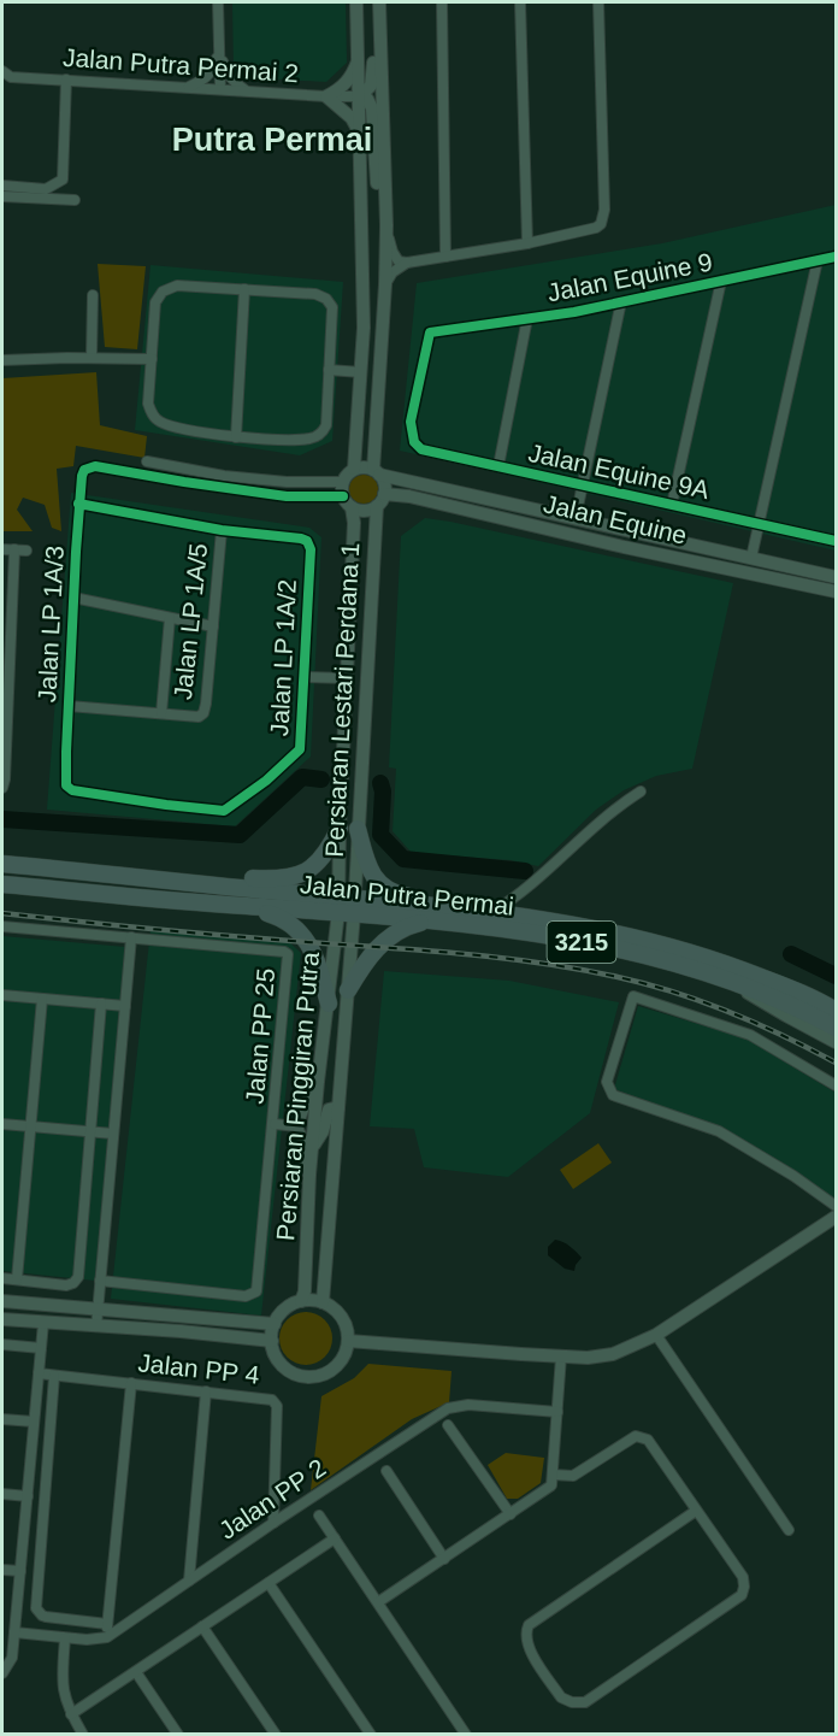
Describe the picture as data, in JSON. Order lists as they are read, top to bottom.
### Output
{
  "streets": {
    "main road": ["Jalan Putra Permai", "3215"],
    "street": [
      "Jalan Putra Permai 2",
      "Jalan Equine 9",
      "Jalan Equine 9A",
      "Jalan Equine",
      "Jalan LP 1A/5",
      "Jalan LP 1A/3",
      "Jalan LP 1A/2",
      "Persiaran Lestari Perdana 1",
      "Jalan PP 25",
      "Persiaran Pinggiran Putra",
      "Jalan PP 4",
      "Jalan PP 2"
    ]
  },
  "crossings": [
    ["Jalan Equine 9", "Jalan Equine 9A"],
    ["Jalan Equine", "Jalan LP 1A/3"],
    ["Jalan Equine", "Persiaran Lestari Perdana 1"],
    ["Jalan LP 1A/5", "Jalan LP 1A/3"],
    ["Jalan LP 1A/5", "Jalan LP 1A/2"],
    ["Jalan LP 1A/3", "Jalan LP 1A/2"],
    ["Jalan LP 1A/3", "Persiaran Lestari Perdana 1"],
    ["Persiaran Lestari Perdana 1", "Jalan Putra Permai"],
    ["Persiaran Lestari Perdana 1", "Persiaran Pinggiran Putra"],
    ["Jalan Putra Permai", "Persiaran Pinggiran Putra"],
    ["Jalan PP 4", "Jalan PP 2"]
  ],
  "districts": ["Putra Permai"]
}
